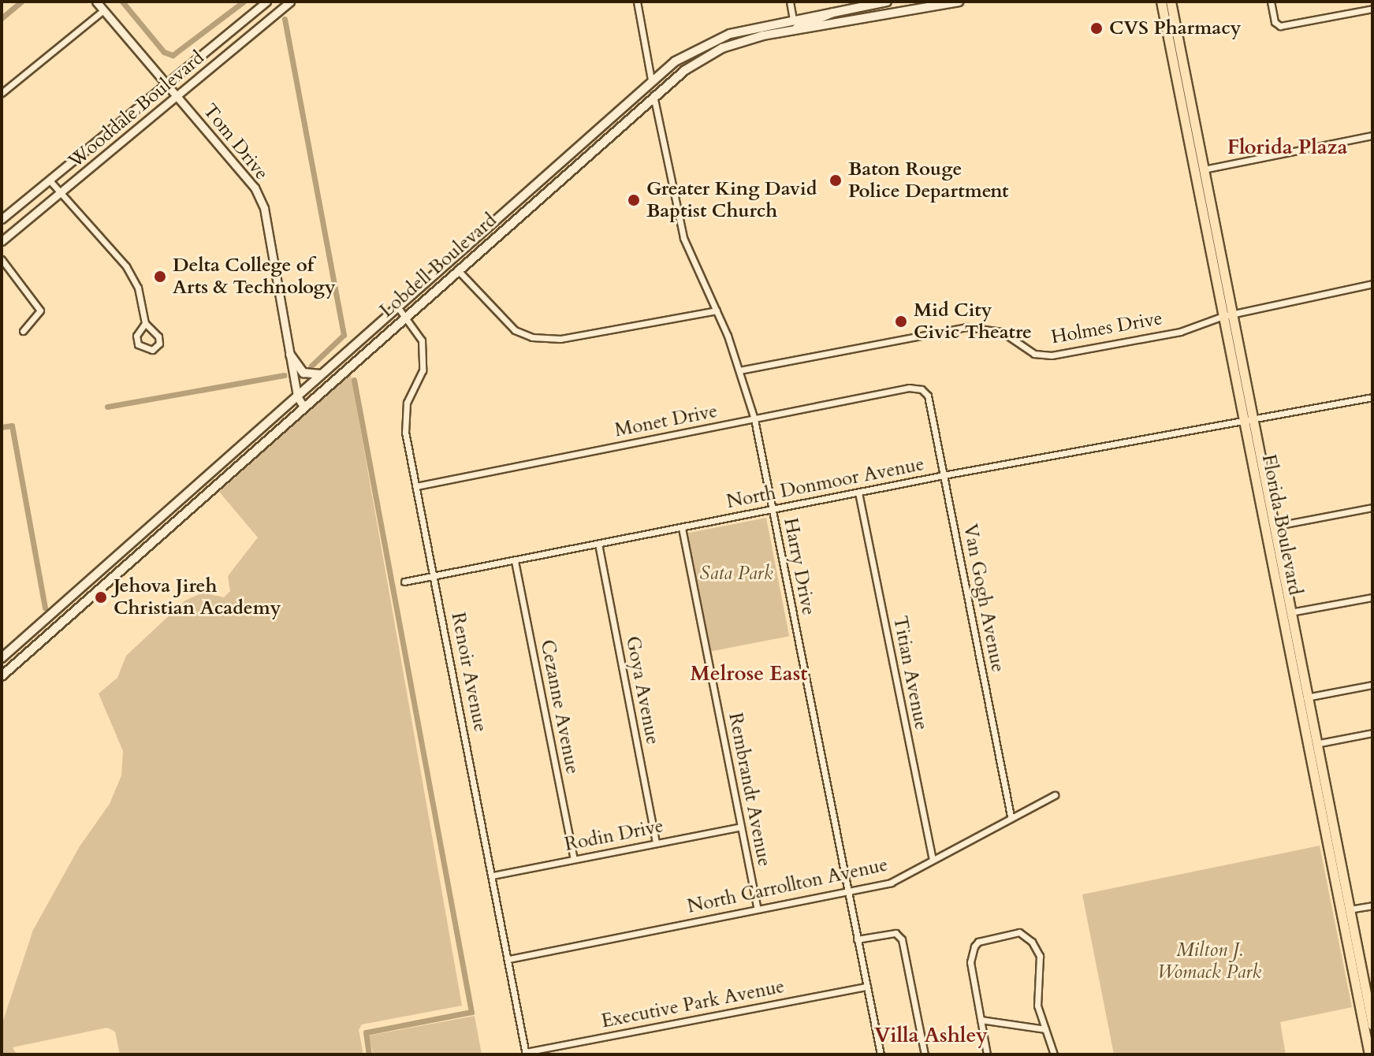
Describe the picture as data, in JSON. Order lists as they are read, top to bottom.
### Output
{
  "streets": {
    "main road": ["Lobdell Boulevard", "Florida Boulevard"],
    "street": [
      "Wooddale Boulevard",
      "Tom Drive",
      "Holmes Drive",
      "Monet Drive",
      "North Donmoor Avenue",
      "Harry Drive",
      "Van Gogh Avenue",
      "Renoir Avenue",
      "Titian Avenue",
      "Goya Avenue",
      "Cezanne Avenue",
      "Rembrandt Avenue",
      "Rodin Drive",
      "North Carrollton Avenue",
      "Executive Park Avenue"
    ]
  },
  "crossings": [
    ["Wooddale Boulevard", "Tom Drive"],
    ["Tom Drive", "Lobdell Boulevard"],
    ["Lobdell Boulevard", "Harry Drive"],
    ["Lobdell Boulevard", "Renoir Avenue"],
    ["Holmes Drive", "Florida Boulevard"],
    ["Holmes Drive", "Harry Drive"],
    ["Monet Drive", "Harry Drive"],
    ["Monet Drive", "Van Gogh Avenue"],
    ["Monet Drive", "Renoir Avenue"],
    ["North Donmoor Avenue", "Florida Boulevard"],
    ["North Donmoor Avenue", "Harry Drive"],
    ["North Donmoor Avenue", "Van Gogh Avenue"],
    ["North Donmoor Avenue", "Renoir Avenue"],
    ["North Donmoor Avenue", "Titian Avenue"],
    ["North Donmoor Avenue", "Goya Avenue"],
    ["North Donmoor Avenue", "Cezanne Avenue"],
    ["North Donmoor Avenue", "Rembrandt Avenue"],
    ["Harry Drive", "North Carrollton Avenue"],
    ["Harry Drive", "Executive Park Avenue"],
    ["Van Gogh Avenue", "North Carrollton Avenue"],
    ["Renoir Avenue", "Rodin Drive"],
    ["Renoir Avenue", "North Carrollton Avenue"],
    ["Renoir Avenue", "Executive Park Avenue"],
    ["Titian Avenue", "North Carrollton Avenue"],
    ["Goya Avenue", "Rodin Drive"],
    ["Cezanne Avenue", "Rodin Drive"],
    ["Rembrandt Avenue", "Rodin Drive"],
    ["Rembrandt Avenue", "North Carrollton Avenue"]
  ],
  "districts": ["Florida Plaza", "Melrose East", "Villa Ashley"],
  "parks": ["Sata Park", "Milton J. Womack Park"],
  "places": [
    "CVS Pharmacy",
    "Baton Rouge Police Department",
    "Greater King David Baptist Church",
    "Delta College of Arts & Technology",
    "Mid City Civic Theatre",
    "Jehova Jireh Christian Academy"
  ]
}
